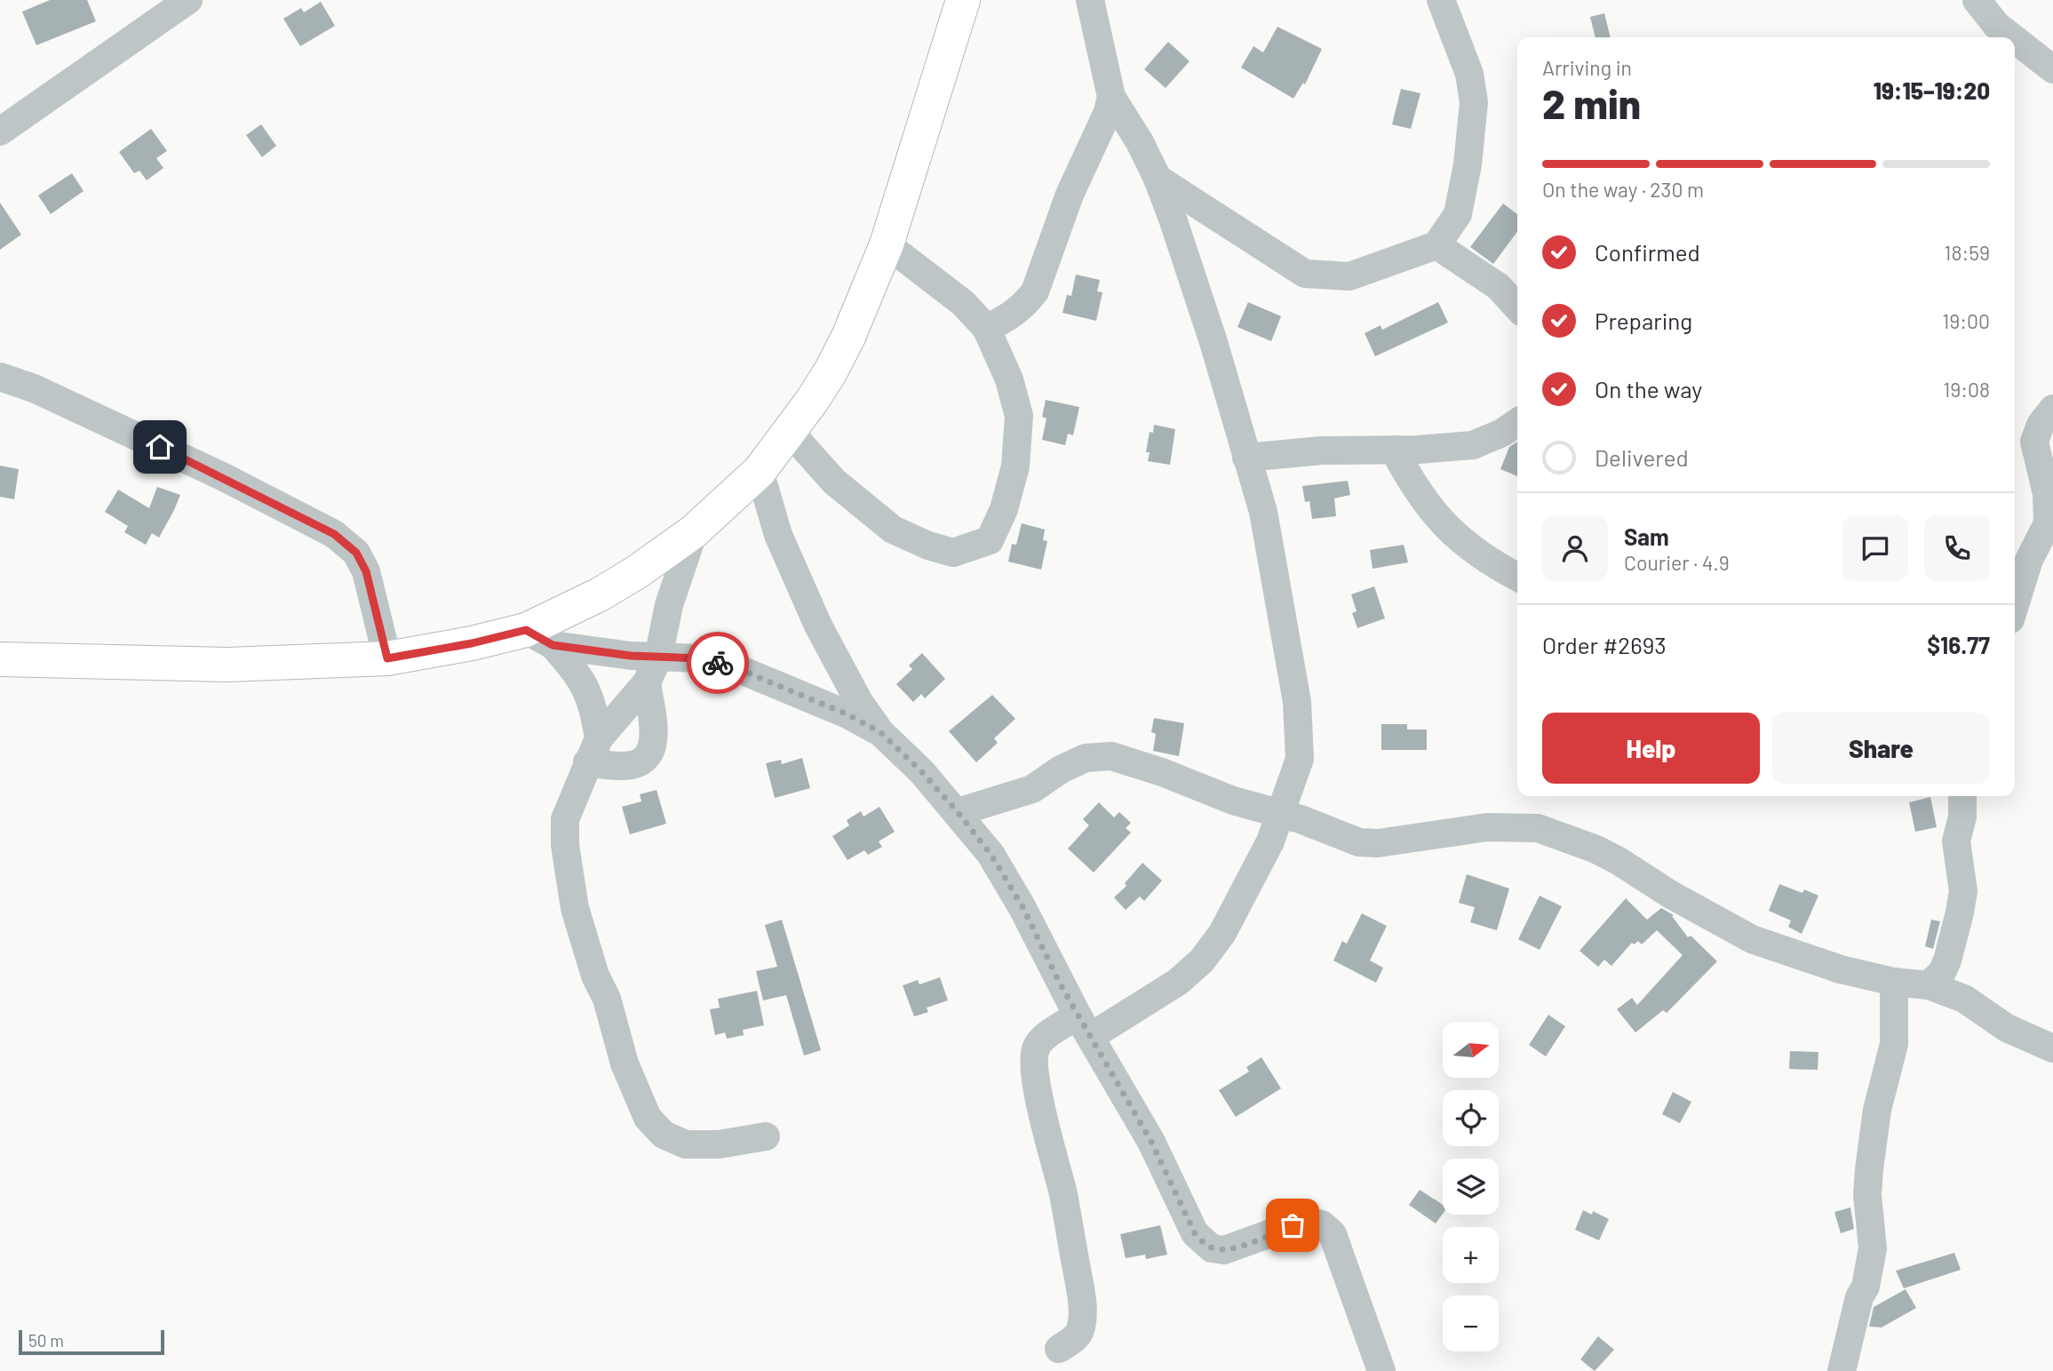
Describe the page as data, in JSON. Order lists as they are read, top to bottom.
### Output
{
  "scale_bar": "50 m",
  "north": "right",
  "page": {
    "heading": ["2 min", "Arriving in", "19:15–19:20"],
    "panel": [
      "Sam",
      "Courier · 4.9",
      "Order #2693",
      "$16.77"
    ],
    "bar": "On the way · 230 m",
    "list": [
      ["Confirmed", "18:59"],
      ["Preparing", "19:00"],
      ["On the way", "19:08"],
      "Delivered"
    ],
    "buttons": ["Help", "Share"],
    "map_buttons": ["+", "−"],
    "scale": "50 m"
  }
}
